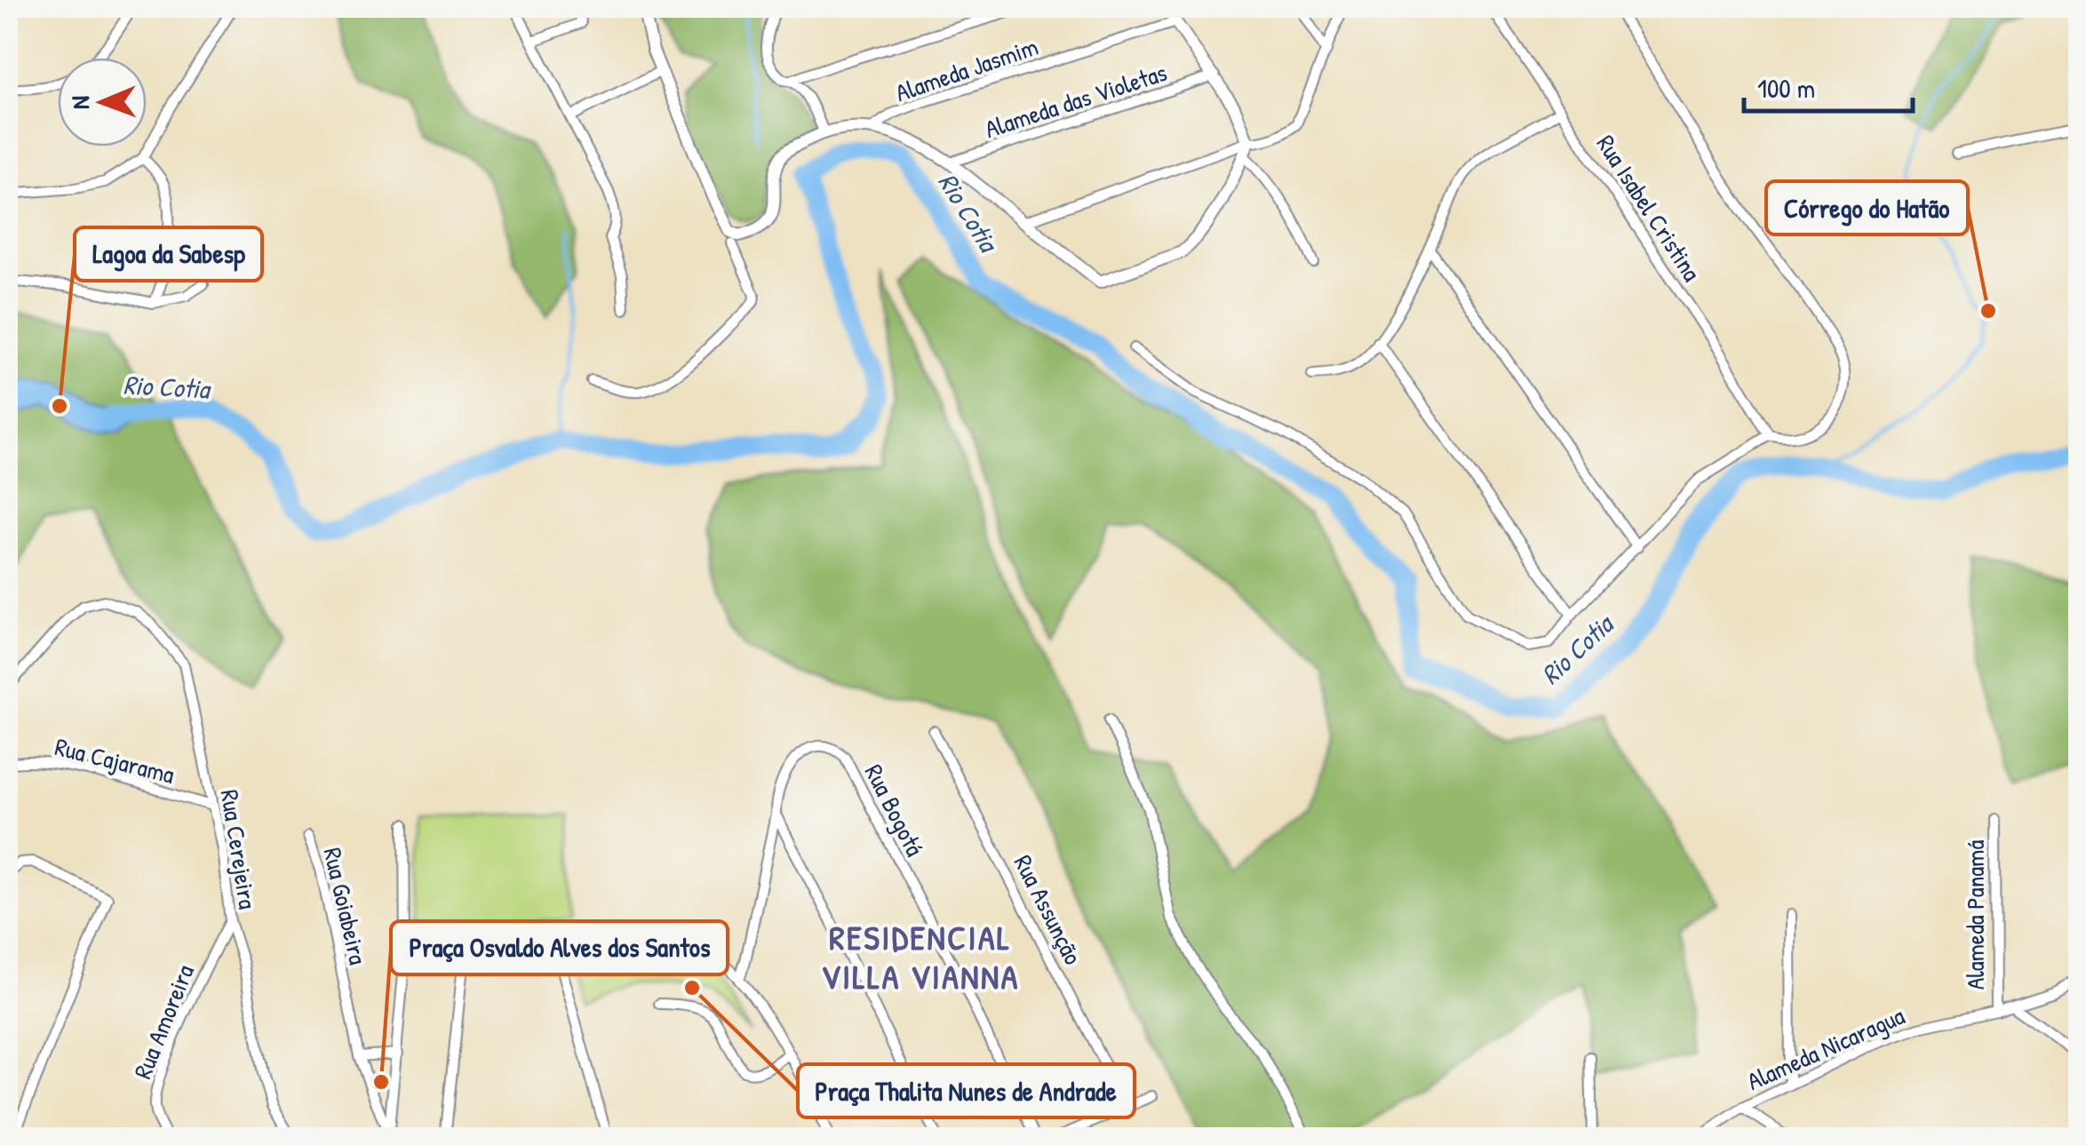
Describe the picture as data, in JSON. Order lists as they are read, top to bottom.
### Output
{
  "streets": {
    "street": [
      "Alameda Jasmim",
      "Alameda das Violetas",
      "Rua Isabel Cristina",
      "Rua Cajarama",
      "Rua Bogotá",
      "Rua Cerejeira",
      "Rua Goiabeira",
      "Rua Assunção",
      "Alameda Panamá",
      "Rua Amoreira",
      "Alameda Nicaragua"
    ]
  },
  "crossings": [
    ["Rua Cajarama", "Rua Cerejeira"],
    ["Rua Cerejeira", "Rua Amoreira"],
    ["Alameda Panamá", "Alameda Nicaragua"]
  ],
  "districts": ["RESIDENCIAL VILLA VIANNA"],
  "water": ["Rio Cotia"],
  "places": [
    "Córrego do Hatão",
    "Lagoa da Sabesp",
    "Praça Thalita Nunes de Andrade",
    "Praça Osvaldo Alves dos Santos"
  ],
  "scale_bar": "100 m",
  "north": "left"
}
